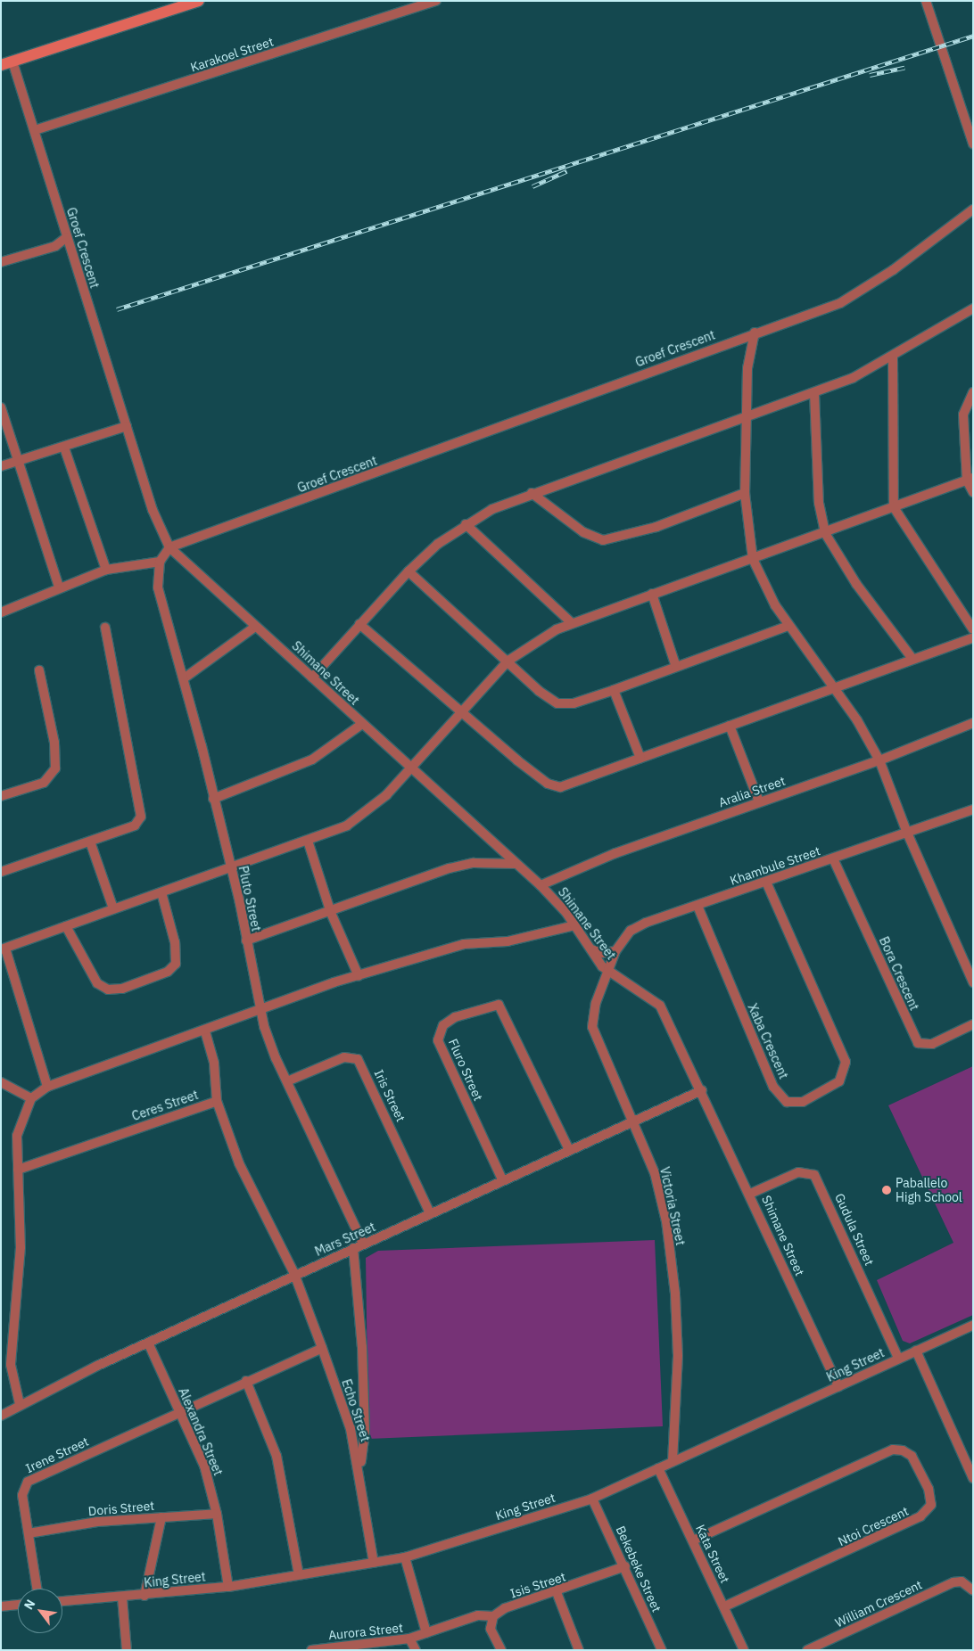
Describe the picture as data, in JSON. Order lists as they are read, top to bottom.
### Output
{
  "streets": {
    "street": [
      "Karakoel Street",
      "Groef Crescent",
      "Shimane Street",
      "Aralia Street",
      "Khambule Street",
      "Pluto Street",
      "Bora Crescent",
      "Xaba Crescent",
      "Fluro Street",
      "Iris Street",
      "Ceres Street",
      "Victoria Street",
      "Gudula Street",
      "Mars Street",
      "King Street",
      "Echo Street",
      "Alexandra Street",
      "Irene Street",
      "Doris Street",
      "Ntoi Crescent",
      "Kata Street",
      "Bekebeke Street",
      "Isis Street",
      "William Crescent",
      "Aurora Street"
    ]
  },
  "crossings": [
    ["Karakoel Street", "Groef Crescent"],
    ["Groef Crescent", "Shimane Street"],
    ["Shimane Street", "Aralia Street"],
    ["Shimane Street", "Khambule Street"],
    ["Shimane Street", "Victoria Street"],
    ["Shimane Street", "Gudula Street"],
    ["Shimane Street", "Mars Street"],
    ["Shimane Street", "King Street"],
    ["Khambule Street", "Bora Crescent"],
    ["Khambule Street", "Xaba Crescent"],
    ["Khambule Street", "Victoria Street"],
    ["Pluto Street", "Iris Street"],
    ["Pluto Street", "Mars Street"],
    ["Fluro Street", "Mars Street"],
    ["Iris Street", "Mars Street"],
    ["Ceres Street", "Mars Street"],
    ["Ceres Street", "Echo Street"],
    ["Victoria Street", "Mars Street"],
    ["Victoria Street", "King Street"],
    ["Gudula Street", "King Street"],
    ["Mars Street", "Alexandra Street"],
    ["King Street", "Echo Street"],
    ["King Street", "Alexandra Street"],
    ["King Street", "Kata Street"],
    ["King Street", "Bekebeke Street"],
    ["Alexandra Street", "Irene Street"],
    ["Alexandra Street", "Doris Street"],
    ["Irene Street", "Doris Street"],
    ["Ntoi Crescent", "Kata Street"],
    ["Bekebeke Street", "Isis Street"]
  ],
  "places": ["Paballelo High School"],
  "north": "top left"
}
